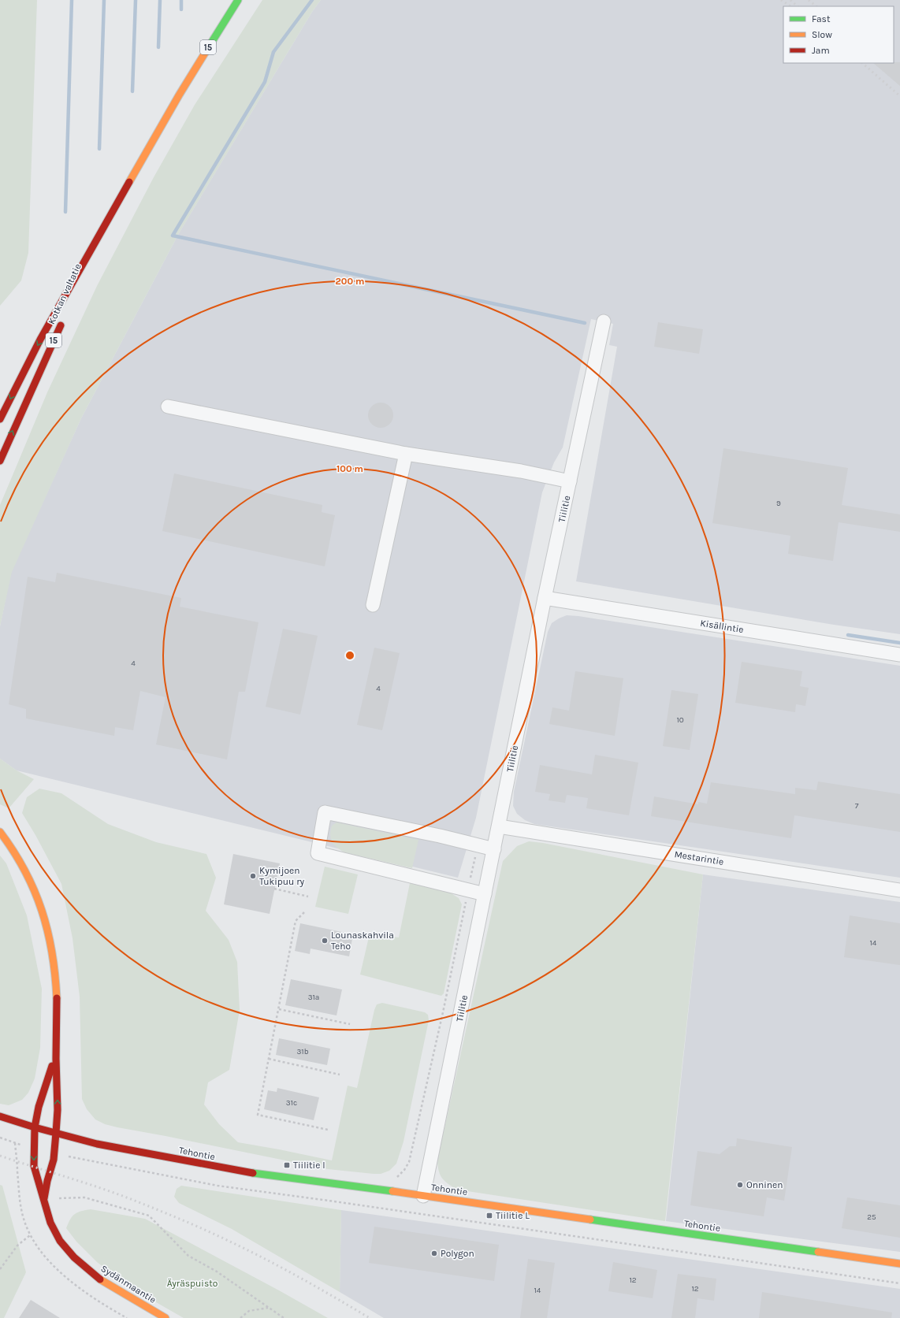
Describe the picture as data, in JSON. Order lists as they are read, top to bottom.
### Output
{
  "streets": {
    "main road": [
      "15",
      "Kotkan valtatie",
      "Tehontie",
      "Sydänmaantie"
    ],
    "street": ["Tiilitie", "Kisällintie", "Mestarintie"]
  },
  "crossings": [
    ["Tiilitie", "Kisällintie"],
    ["Tiilitie", "Mestarintie"],
    ["Tiilitie", "Tehontie"],
    ["Tehontie", "Sydänmaantie"]
  ],
  "parks": ["Äyräspuisto"],
  "places": {
    "other": [
      "Kymijoen Tukipuu ry",
      "Lounaskahvila Teho",
      "Onninen",
      "Polygon"
    ],
    "transit": ["Tiilitie I", "Tiilitie L"]
  },
  "house_numbers": [
    "9",
    "4",
    "4",
    "10",
    "7",
    "14",
    "31a",
    "31b",
    "31c",
    "25",
    "12",
    "12",
    "14"
  ],
  "legend": ["Fast", "Slow", "Jam"],
  "rings": ["200 m", "100 m"]
}
